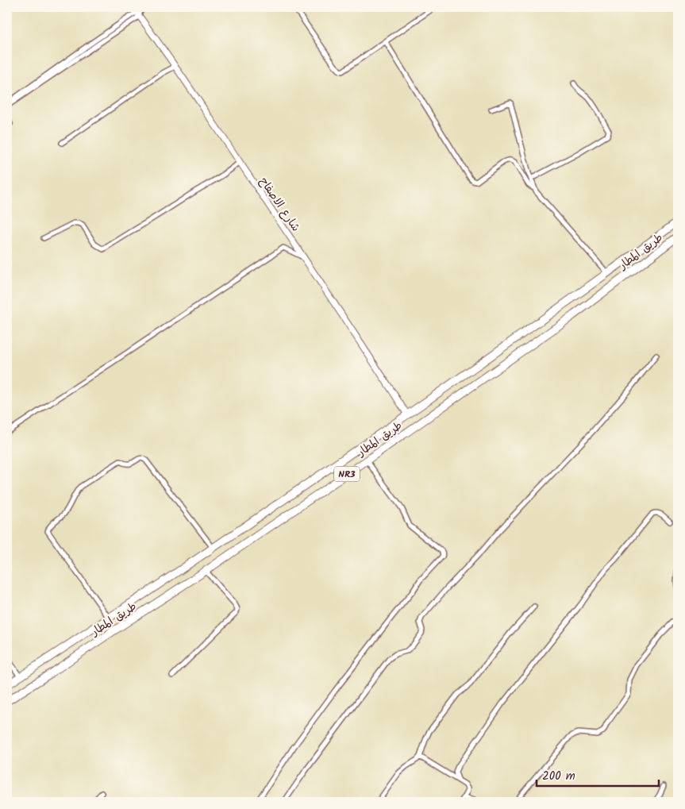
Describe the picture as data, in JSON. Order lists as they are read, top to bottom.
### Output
{
  "streets": {
    "highway": ["طريق المطار", "NR3"],
    "street": ["شارع الاصفاح"]
  },
  "crossings": [
    ["شارع الاصفاح", "طريق المطار"]
  ],
  "scale_bar": "200 m"
}
